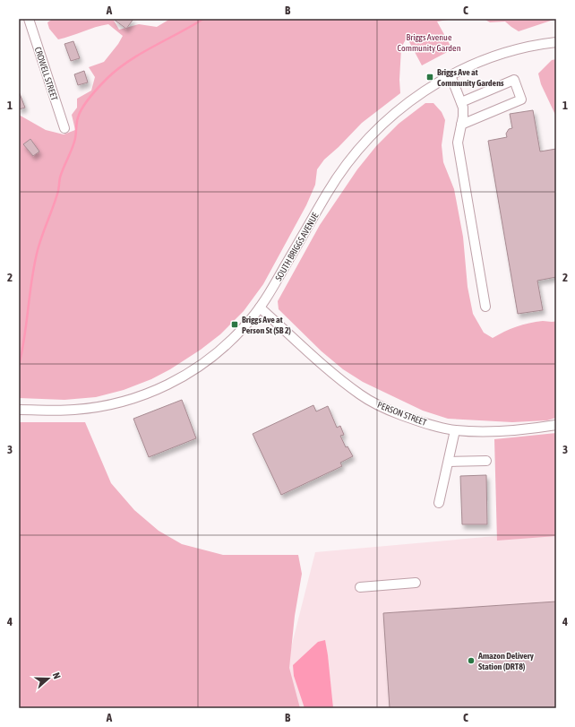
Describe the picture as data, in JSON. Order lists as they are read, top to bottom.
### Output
{
  "streets": {
    "street": ["CROWELL STREET", "SOUTH BRIGGS AVENUE", "PERSON STREET"]
  },
  "crossings": [
    ["SOUTH BRIGGS AVENUE", "PERSON STREET"]
  ],
  "parks": ["Briggs Avenue Community Garden"],
  "places": {
    "transit": ["Briggs Ave at Community Gardens", "Briggs Ave at Person St (SB 2)"],
    "other": ["Amazon Delivery Station (DRT8)"]
  },
  "north": "right",
  "grid": {
    "columns": ["A", "B", "C"],
    "rows": [
      "1",
      "2",
      "3",
      "4"
    ]
  }
}
